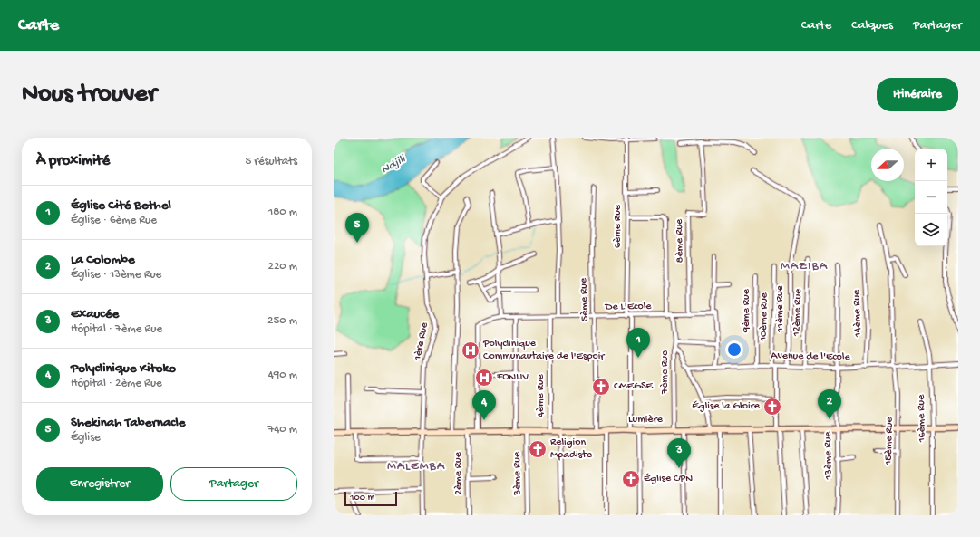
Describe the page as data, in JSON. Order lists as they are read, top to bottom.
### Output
{
  "streets": {
    "street": [
      "6ème Rue",
      "8ème Rue",
      "5ème Rue",
      "De L'Ecole",
      "11ème Rue",
      "9ème Rue",
      "12ème Rue",
      "14ème Rue",
      "10ème Rue",
      "1ère Rue",
      "Avenue de l'Ecole",
      "7ème Rue",
      "4ème Rue",
      "16ème Rue",
      "Lumière",
      "15ème Rue",
      "13ème Rue",
      "2ème Rue",
      "3ème Rue"
    ]
  },
  "crossings": [
    ["6ème Rue", "De L'Ecole"],
    ["6ème Rue", "Lumière"],
    ["8ème Rue", "De L'Ecole"],
    ["5ème Rue", "De L'Ecole"],
    ["5ème Rue", "Lumière"],
    ["De L'Ecole", "7ème Rue"],
    ["De L'Ecole", "4ème Rue"],
    ["11ème Rue", "Avenue de l'Ecole"],
    ["9ème Rue", "Avenue de l'Ecole"],
    ["12ème Rue", "Avenue de l'Ecole"],
    ["14ème Rue", "Avenue de l'Ecole"],
    ["10ème Rue", "Avenue de l'Ecole"],
    ["1ère Rue", "Lumière"],
    ["Avenue de l'Ecole", "16ème Rue"],
    ["Avenue de l'Ecole", "15ème Rue"],
    ["Avenue de l'Ecole", "13ème Rue"],
    ["7ème Rue", "Lumière"],
    ["4ème Rue", "Lumière"],
    ["16ème Rue", "Lumière"],
    ["Lumière", "15ème Rue"],
    ["Lumière", "13ème Rue"],
    ["Lumière", "2ème Rue"],
    ["Lumière", "3ème Rue"]
  ],
  "districts": ["MAZIBA", "MALEMBA"],
  "water": ["Ndjili"],
  "places": {
    "hospital": ["Polyclinique Communautaire de l'Espoir", "FONLIV"],
    "church": [
      "CMEGSE",
      "Église la Gloire",
      "Religion Mpadiste",
      "Église CPN"
    ]
  },
  "scale_bar": "100 m",
  "north": "left",
  "page": {
    "header": "Carte",
    "nav": ["Carte", "Calques", "Partager"],
    "buttons": [
      "Itinéraire",
      ["Enregistrer", "Partager"]
    ],
    "title": "Nous trouver",
    "heading": ["À proximité", "5 résultats"],
    "map_buttons": ["+", "−"],
    "list": [
      {
        "mark": "1",
        "name": "Église Cité Bethel",
        "note": "Église · 6ème Rue",
        "value": "180 m"
      },
      {
        "mark": "2",
        "name": "La Colombe",
        "note": "Église · 13ème Rue",
        "value": "220 m"
      },
      {
        "mark": "3",
        "name": "Exaucée",
        "note": "Hôpital · 7ème Rue",
        "value": "250 m"
      },
      {
        "mark": "4",
        "name": "Polyclinique Kitoko",
        "note": "Hôpital · 2ème Rue",
        "value": "490 m"
      },
      {
        "mark": "5",
        "name": "Shekinah Tabernacle",
        "note": "Église",
        "value": "740 m"
      }
    ],
    "pins": [
      "5",
      "1",
      "2",
      "4",
      "3"
    ],
    "scale": "100 m"
  }
}
